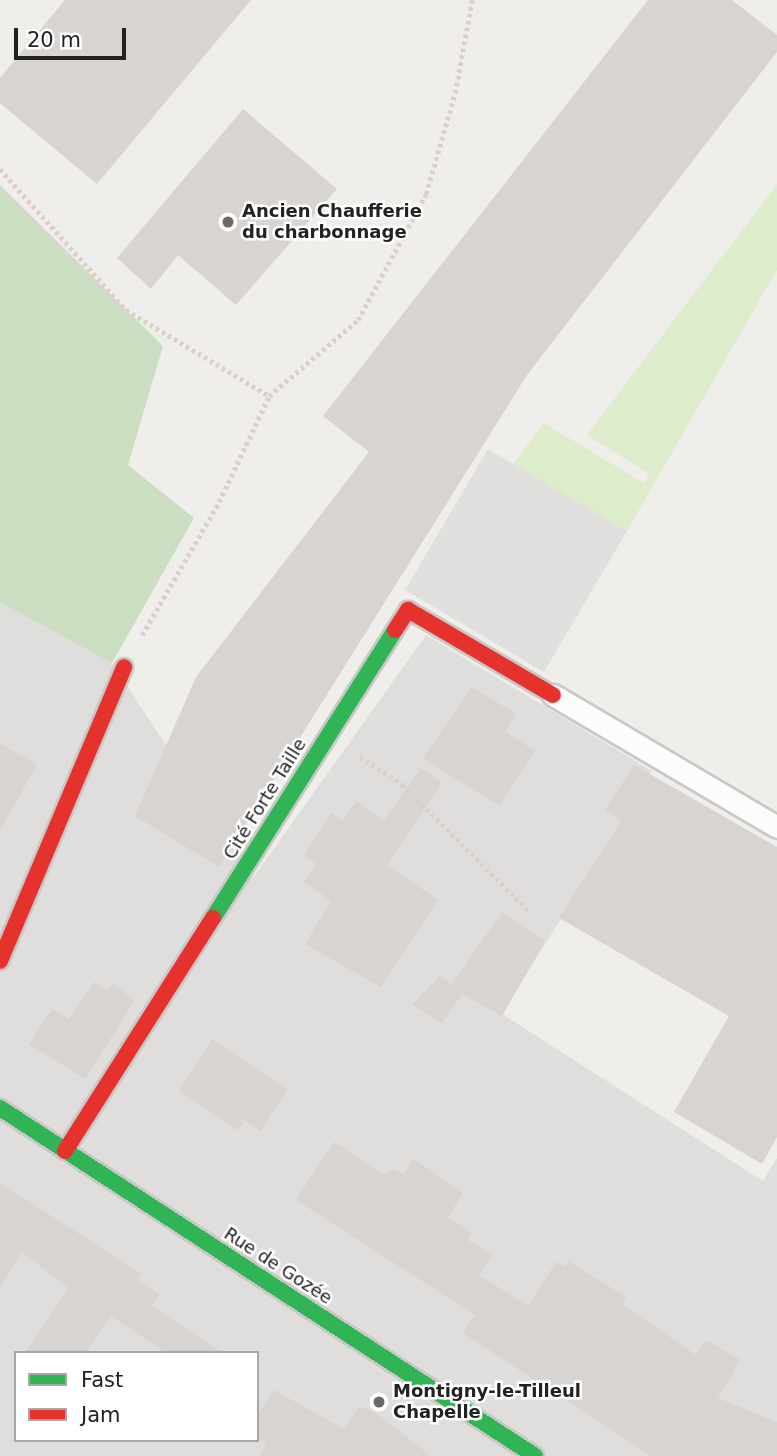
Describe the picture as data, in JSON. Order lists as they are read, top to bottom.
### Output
{
  "streets": {
    "street": ["Cité Forte Taille", "Rue de Gozée"]
  },
  "crossings": [
    ["Cité Forte Taille", "Rue de Gozée"]
  ],
  "places": ["Ancien Chaufferie du charbonnage", "Montigny-le-Tilleul Chapelle"],
  "legend": ["Fast", "Jam"],
  "scale_bar": "20 m"
}
